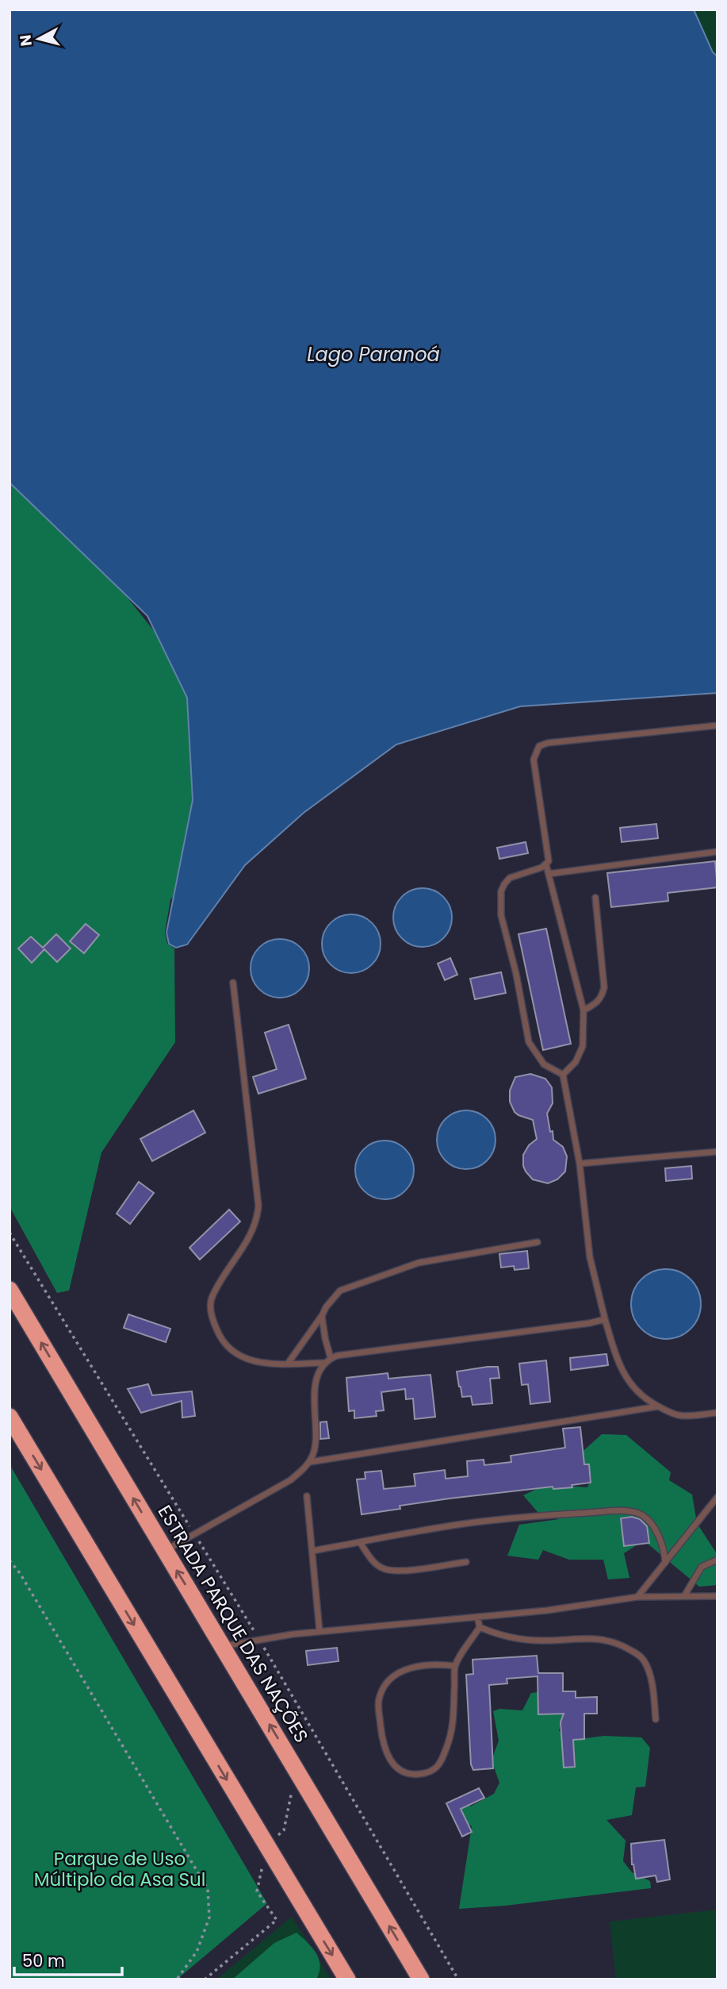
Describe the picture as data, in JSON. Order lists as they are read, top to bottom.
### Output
{
  "streets": {
    "highway": ["ESTRADA PARQUE DAS NAÇÕES"]
  },
  "water": ["Lago Paranoá"],
  "parks": ["Parque de Uso Múltiplo da Asa Sul"],
  "scale_bar": "50 m",
  "north": "left"
}
